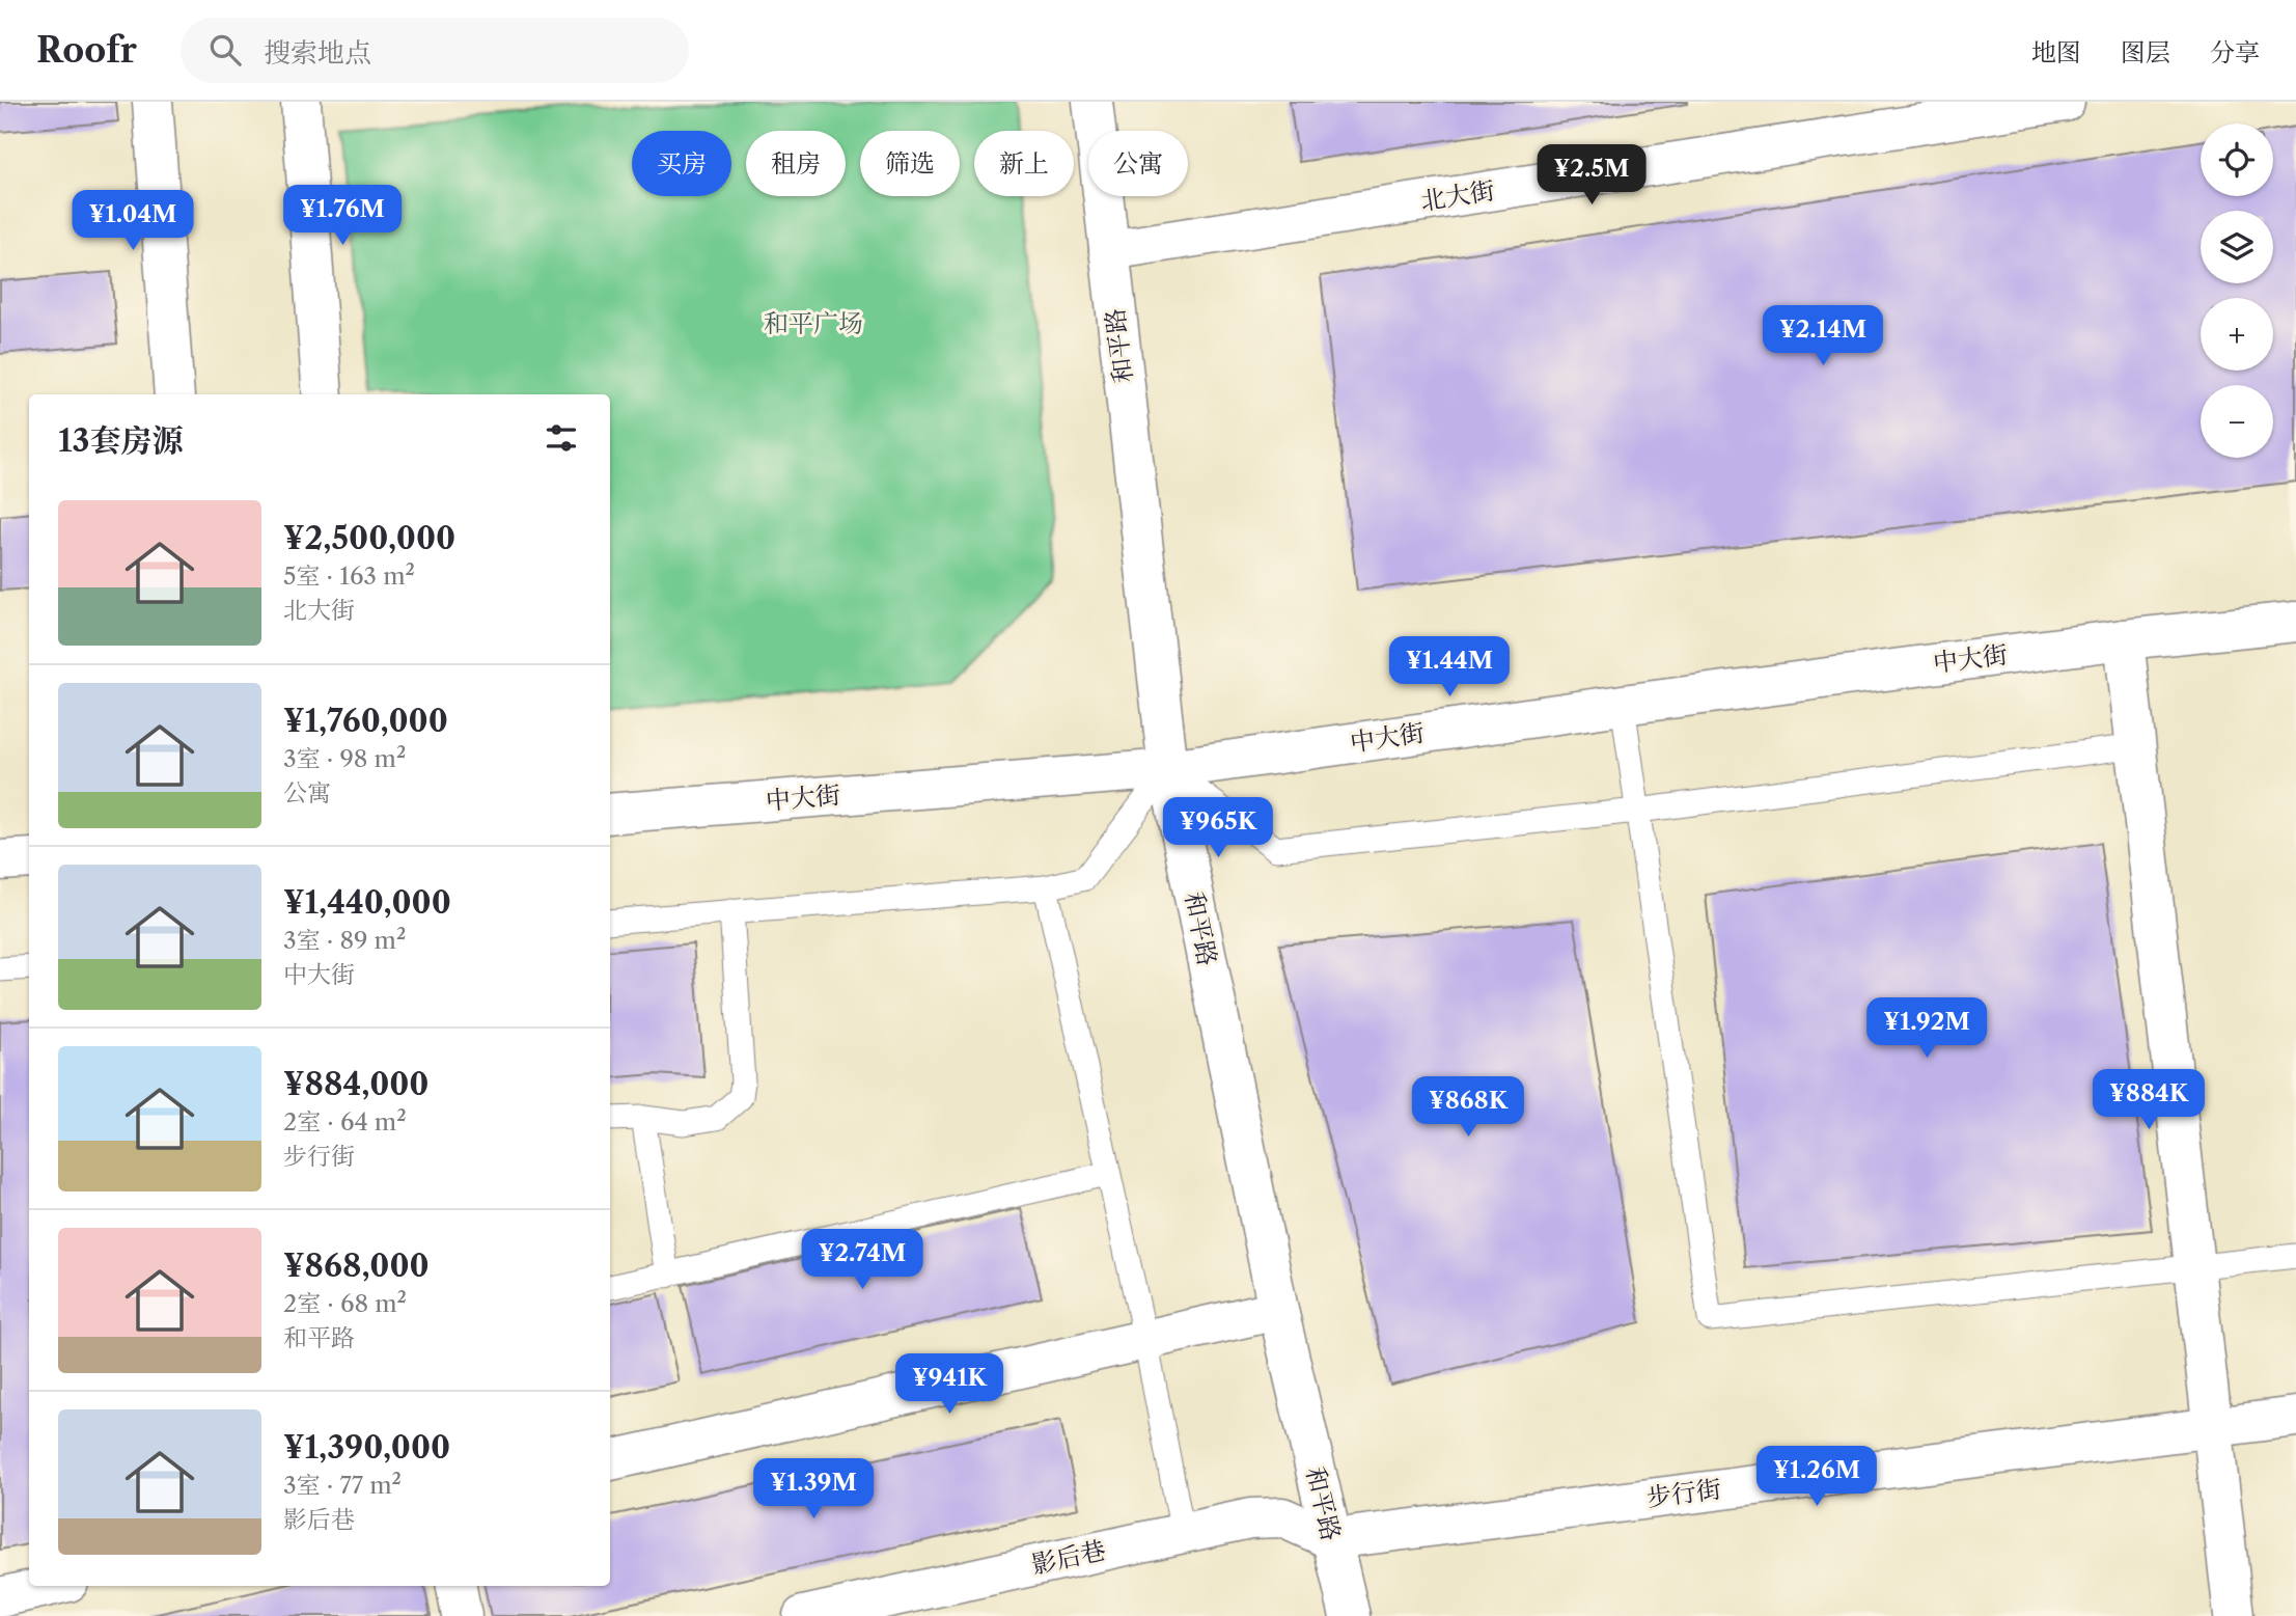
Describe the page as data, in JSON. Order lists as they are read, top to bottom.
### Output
{
  "streets": {
    "street": [
      "北大街",
      "和平路",
      "中大街",
      "步行街",
      "影后巷"
    ]
  },
  "crossings": [
    ["北大街", "和平路"],
    ["和平路", "中大街"],
    ["和平路", "步行街"],
    ["和平路", "影后巷"],
    ["步行街", "影后巷"]
  ],
  "parks": ["和平广场"],
  "page": {
    "header": "Roofr",
    "search": "搜索地点",
    "nav": ["地图", "图层", "分享"],
    "map_buttons": ["+", "−"],
    "chip": [
      "买房",
      "租房",
      "筛选",
      "新上",
      "公寓"
    ],
    "price": [
      "¥2.5M",
      "¥1.76M",
      "¥1.04M",
      "¥2.14M",
      "¥1.44M",
      "¥965K",
      "¥1.92M",
      "¥884K",
      "¥868K",
      "¥2.74M",
      "¥941K",
      "¥1.26M",
      "¥1.39M"
    ],
    "heading": "13套房源",
    "list": [
      {
        "name": "¥2,500,000",
        "note": "5室 · 163 m² · 北大街"
      },
      {
        "name": "¥1,760,000",
        "note": "3室 · 98 m² · 公寓"
      },
      {
        "name": "¥1,440,000",
        "note": "3室 · 89 m² · 中大街"
      },
      {
        "name": "¥884,000",
        "note": "2室 · 64 m² · 步行街"
      },
      {
        "name": "¥868,000",
        "note": "2室 · 68 m² · 和平路"
      },
      {
        "name": "¥1,390,000",
        "note": "3室 · 77 m² · 影后巷"
      }
    ]
  }
}
